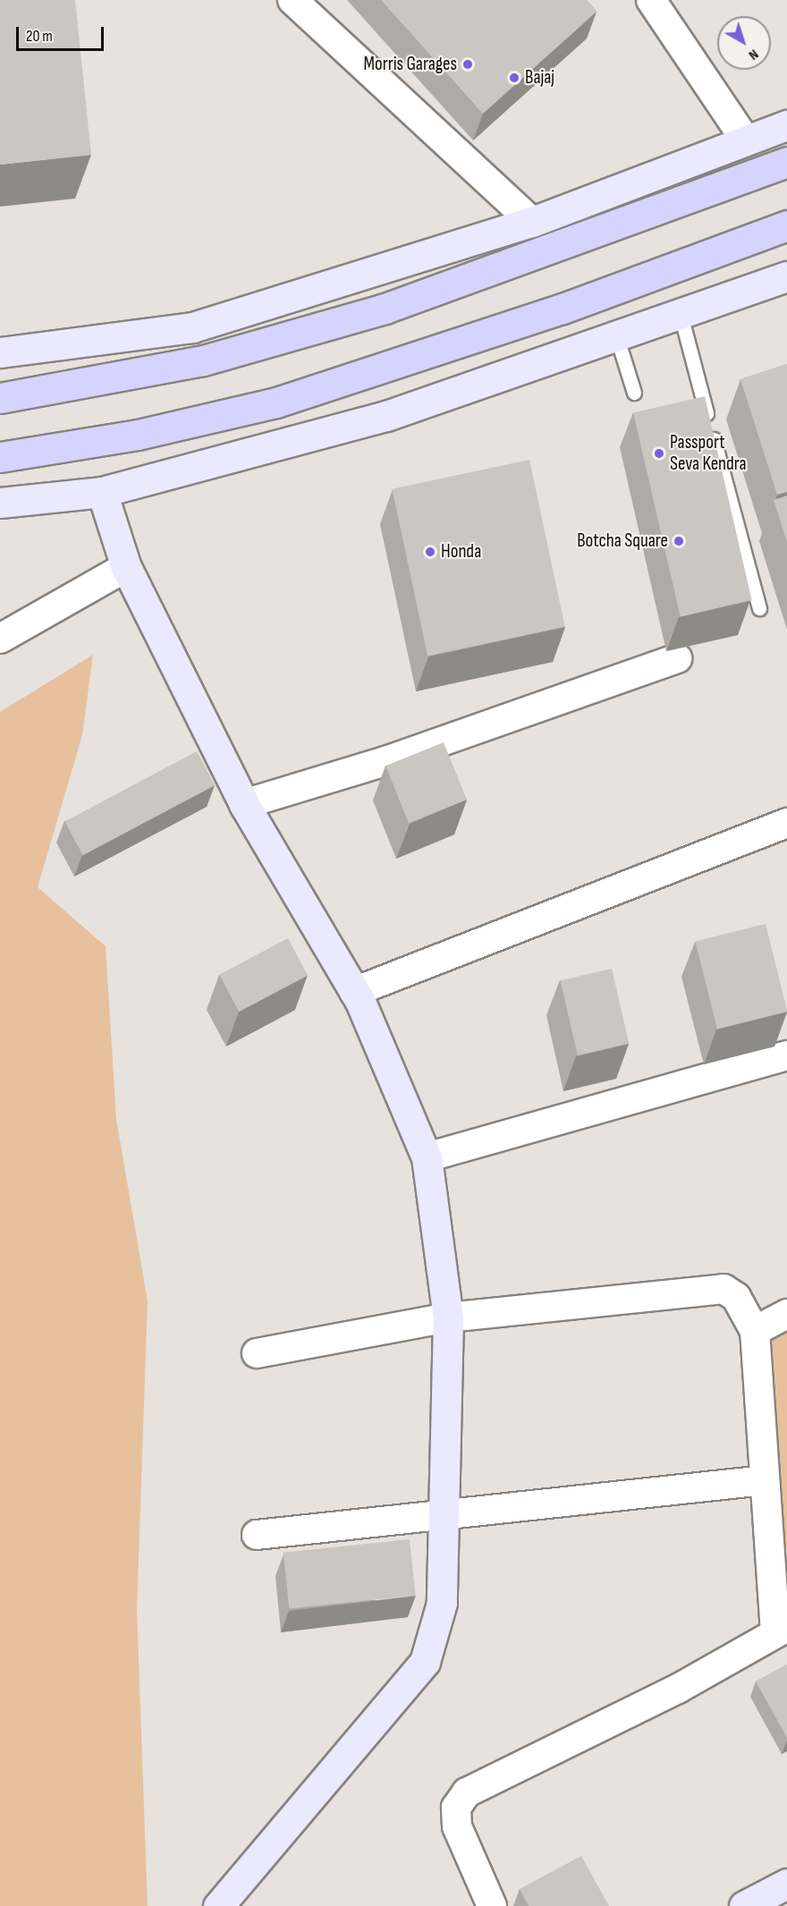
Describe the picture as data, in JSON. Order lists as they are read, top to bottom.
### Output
{
  "places": [
    "Morris Garages",
    "Bajaj",
    "Passport Seva Kendra",
    "Botcha Square",
    "Honda"
  ],
  "scale_bar": "20 m",
  "north": "bottom right"
}
